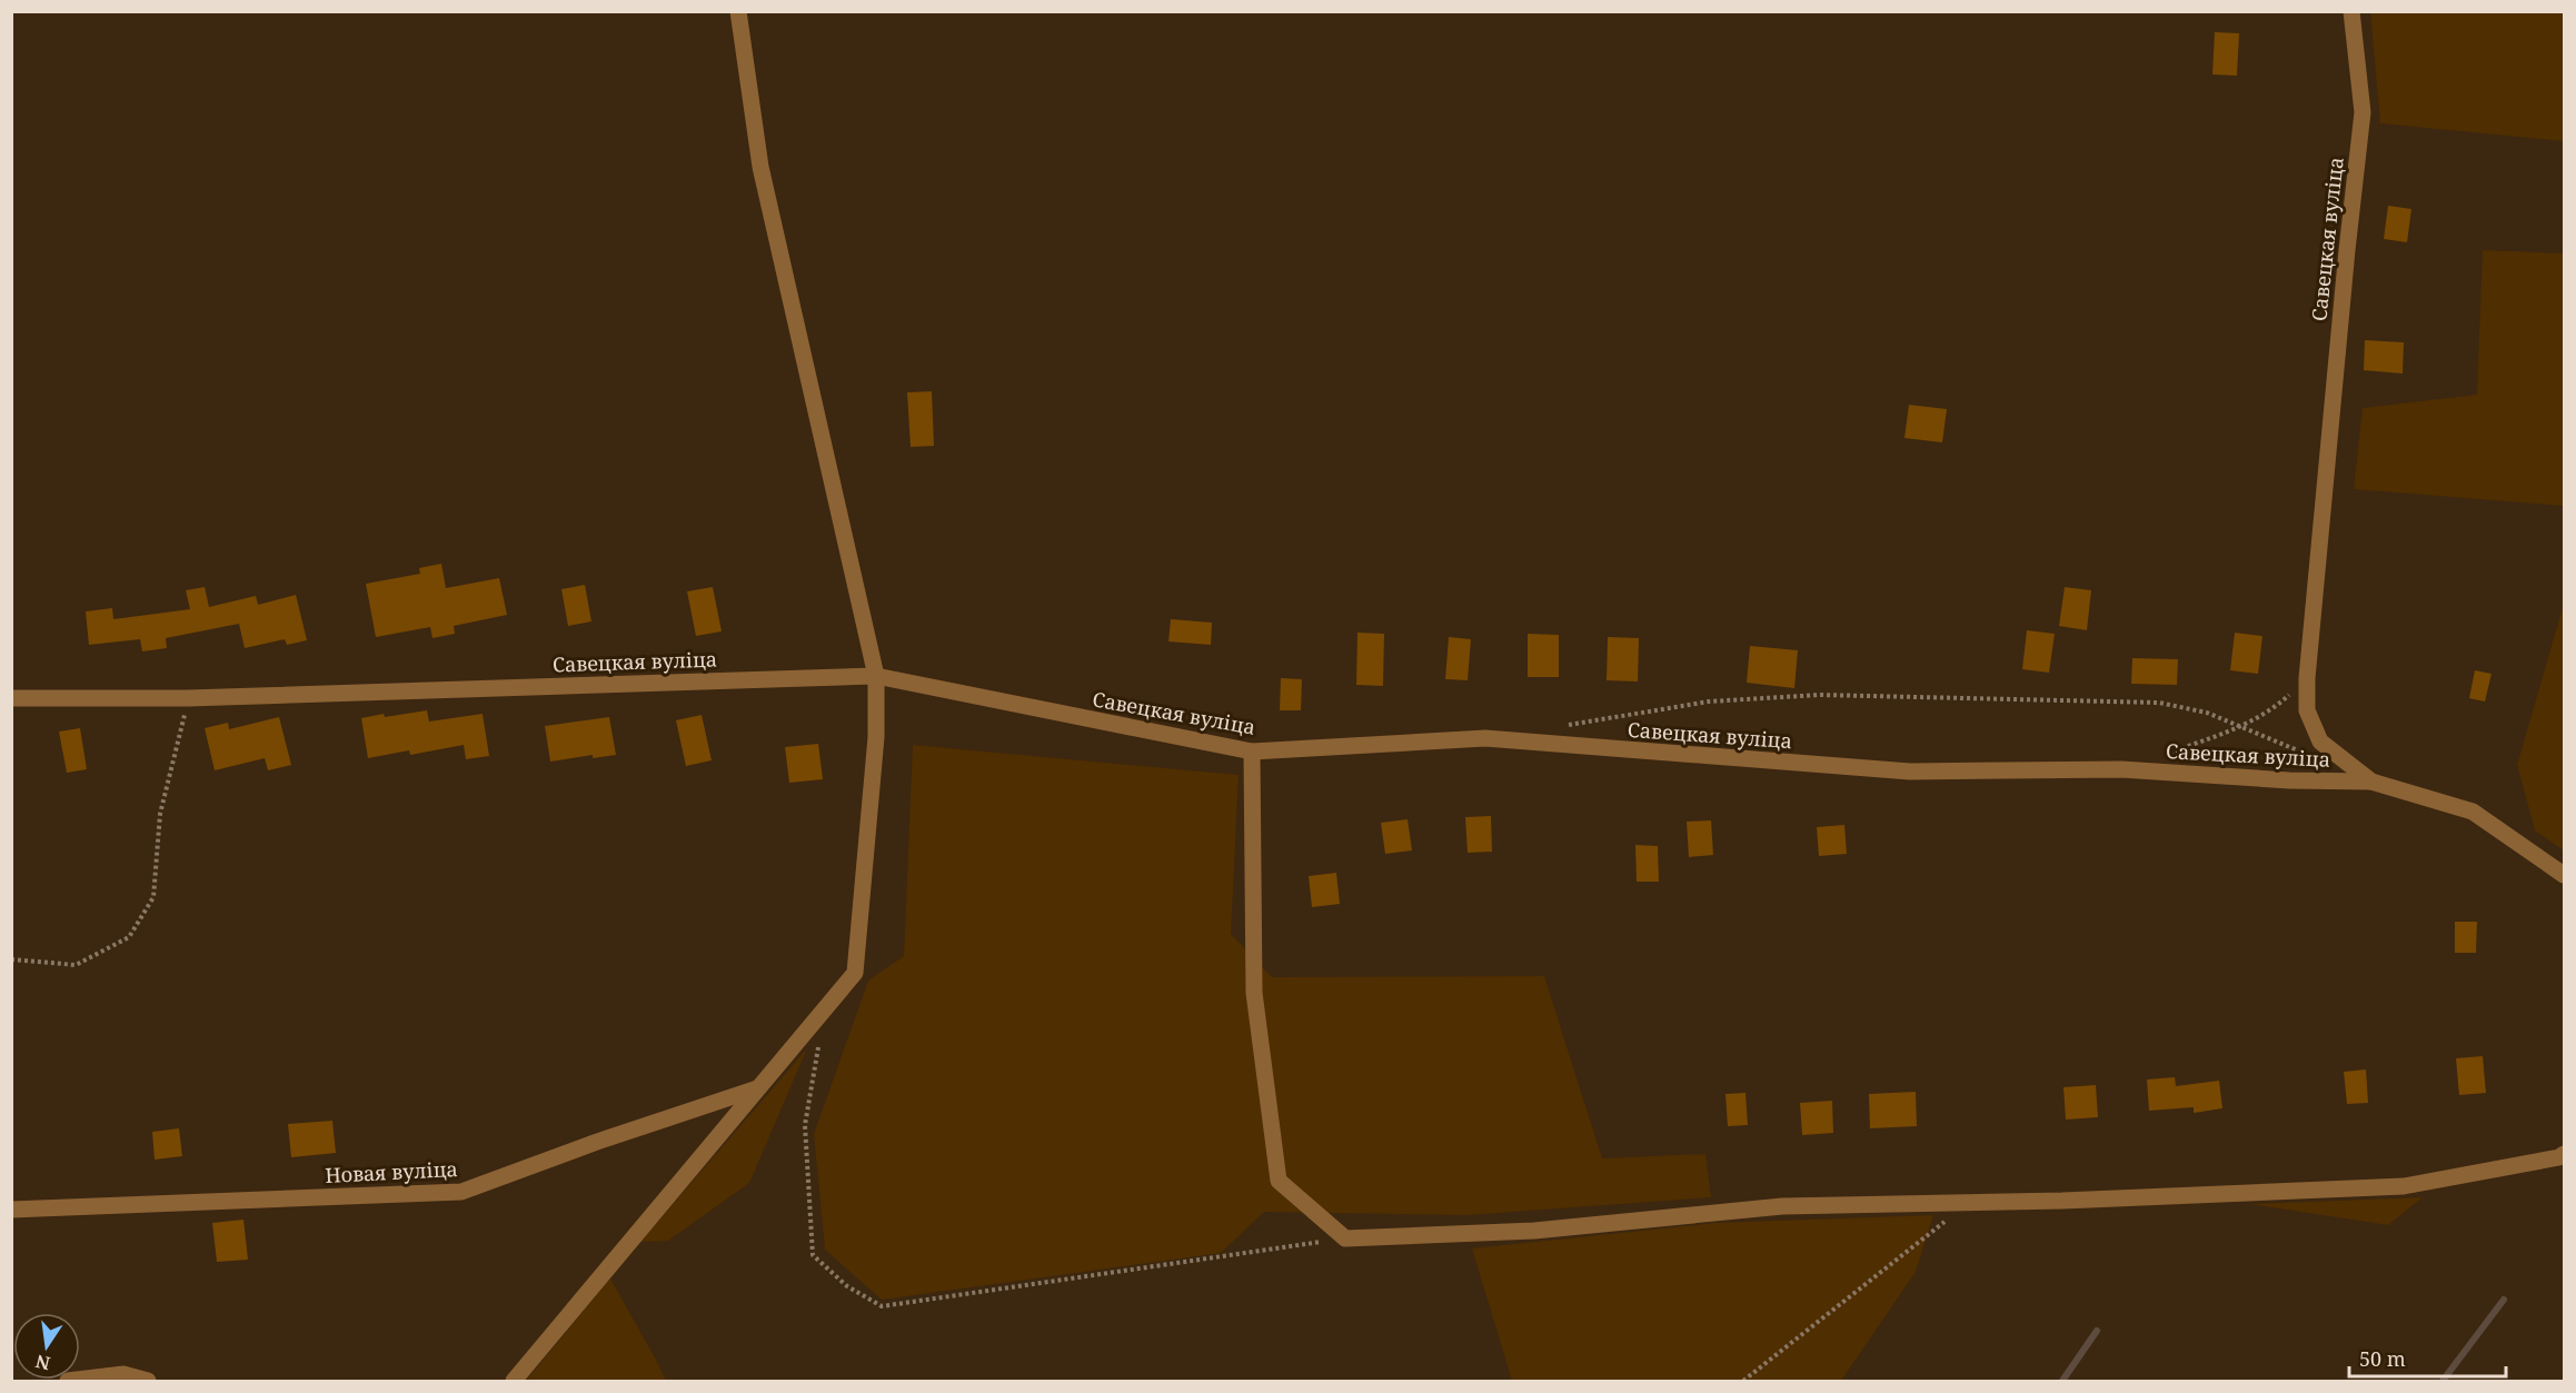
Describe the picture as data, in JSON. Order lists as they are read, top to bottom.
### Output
{
  "streets": {
    "street": ["Савецкая вуліца", "Новая вуліца"]
  },
  "scale_bar": "50 m",
  "north": "bottom"
}
